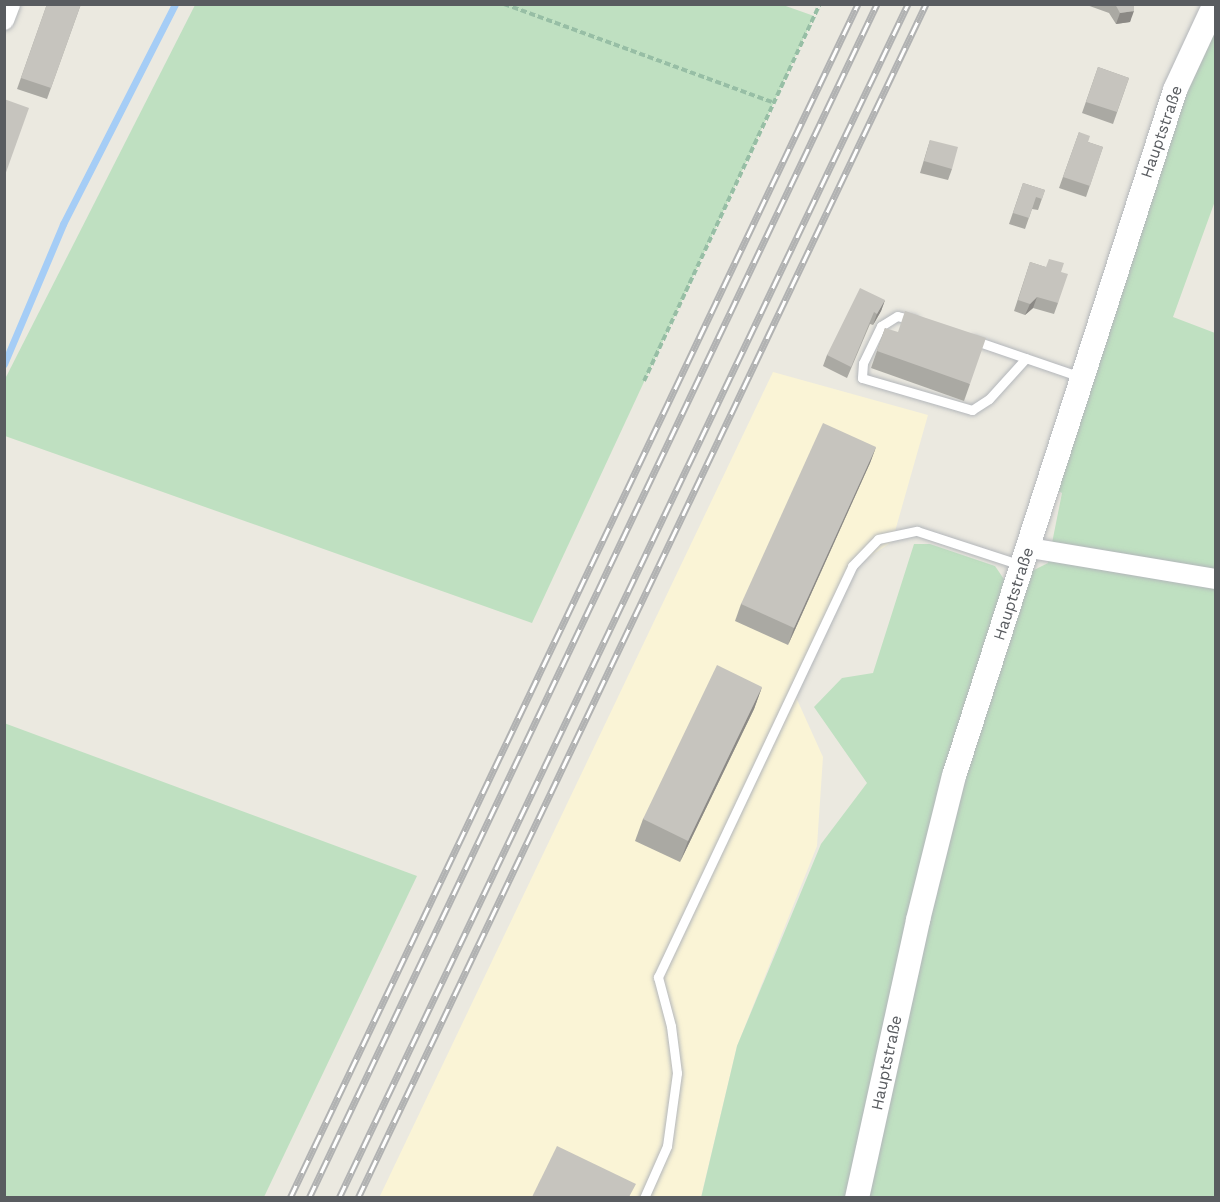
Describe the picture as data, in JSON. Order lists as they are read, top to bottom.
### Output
{
  "streets": {
    "street": ["Hauptstraße"]
  }
}
